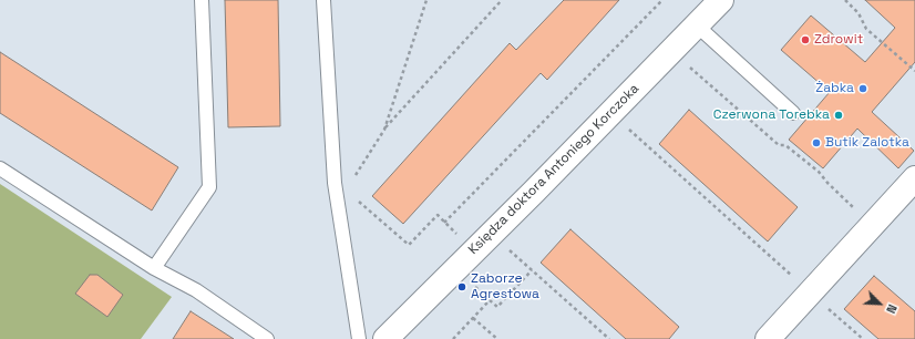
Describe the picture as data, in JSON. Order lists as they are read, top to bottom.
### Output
{
  "streets": {
    "street": ["Księdza doktora Antoniego Korczoka"]
  },
  "places": [
    "Zdrowit",
    "Żabka",
    "Czerwona Torebka",
    "Butik Zalotka",
    "Zaborze Agrestowa"
  ],
  "north": "bottom right"
}
